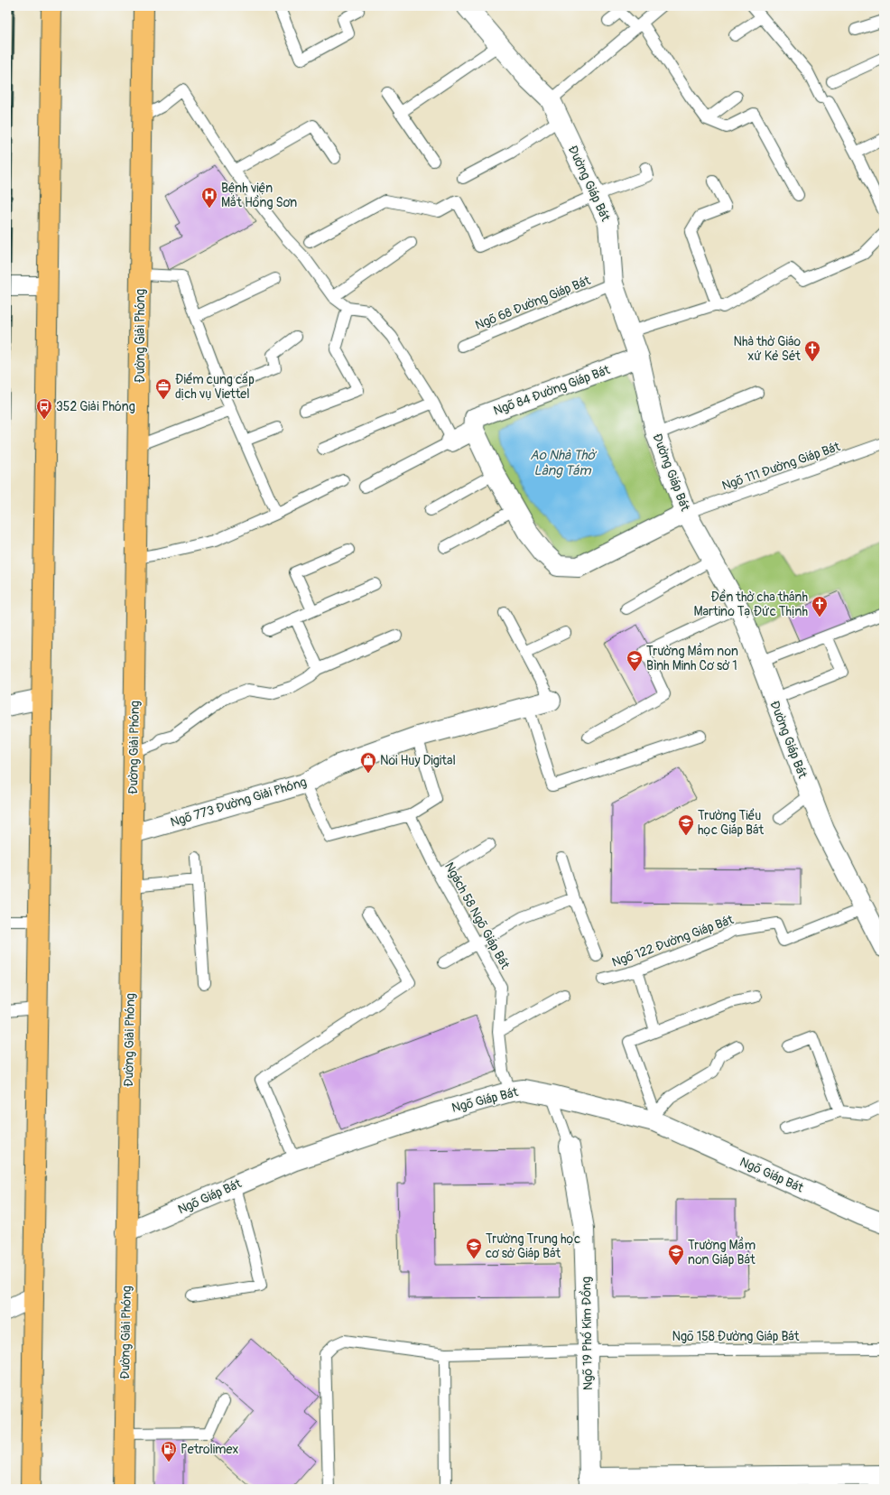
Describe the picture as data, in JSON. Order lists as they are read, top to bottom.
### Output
{
  "streets": {
    "main road": ["Đường Giải Phóng"],
    "street": [
      "Đường Giáp Bát",
      "Ngõ 84 Đường Giáp Bát",
      "Ngõ 773 Đường Giải Phóng",
      "Ngõ Giáp Bát",
      "Ngõ 19 Phố Kim Đồng"
    ],
    "lane": [
      "Ngõ 68 Đường Giáp Bát",
      "Ngõ 111 Đường Giáp Bát",
      "Ngách 58 Ngõ Giáp Bát",
      "Ngõ 122 Đường Giáp Bát",
      "Ngõ 158 Đường Giáp Bát"
    ]
  },
  "crossings": [
    ["Đường Giáp Bát", "Ngõ 68 Đường Giáp Bát"],
    ["Đường Giáp Bát", "Ngõ 84 Đường Giáp Bát"],
    ["Đường Giáp Bát", "Ngõ 111 Đường Giáp Bát"],
    ["Đường Giáp Bát", "Ngõ 122 Đường Giáp Bát"],
    ["Đường Giải Phóng", "Ngõ 773 Đường Giải Phóng"],
    ["Đường Giải Phóng", "Ngõ Giáp Bát"],
    ["Ngách 58 Ngõ Giáp Bát", "Ngõ Giáp Bát"],
    ["Ngõ Giáp Bát", "Ngõ 19 Phố Kim Đồng"],
    ["Ngõ 19 Phố Kim Đồng", "Ngõ 158 Đường Giáp Bát"]
  ],
  "water": ["Ao Nhà Thờ Làng Tám"],
  "places": {
    "hospital": ["Bệnh viện Mắt Hồng Sơn"],
    "church": ["Nhà thờ Giáo xứ Kẻ Sét", "Đền thờ cha thánh Martino Tạ Đức Thịnh"],
    "office": ["Điểm cung cấp dịch vụ Viettel"],
    "bus stop": ["352 Giải Phóng"],
    "school or university": [
      "Trường Mầm non Bình Minh Cơ sở 1",
      "Trường Tiểu học Giáp Bát",
      "Trường Trung học cơ sở Giáp Bát",
      "Trường Mầm non Giáp Bát"
    ],
    "shop": ["Noi Huy Digital"],
    "fuel station": ["Petrolimex"]
  }
}
